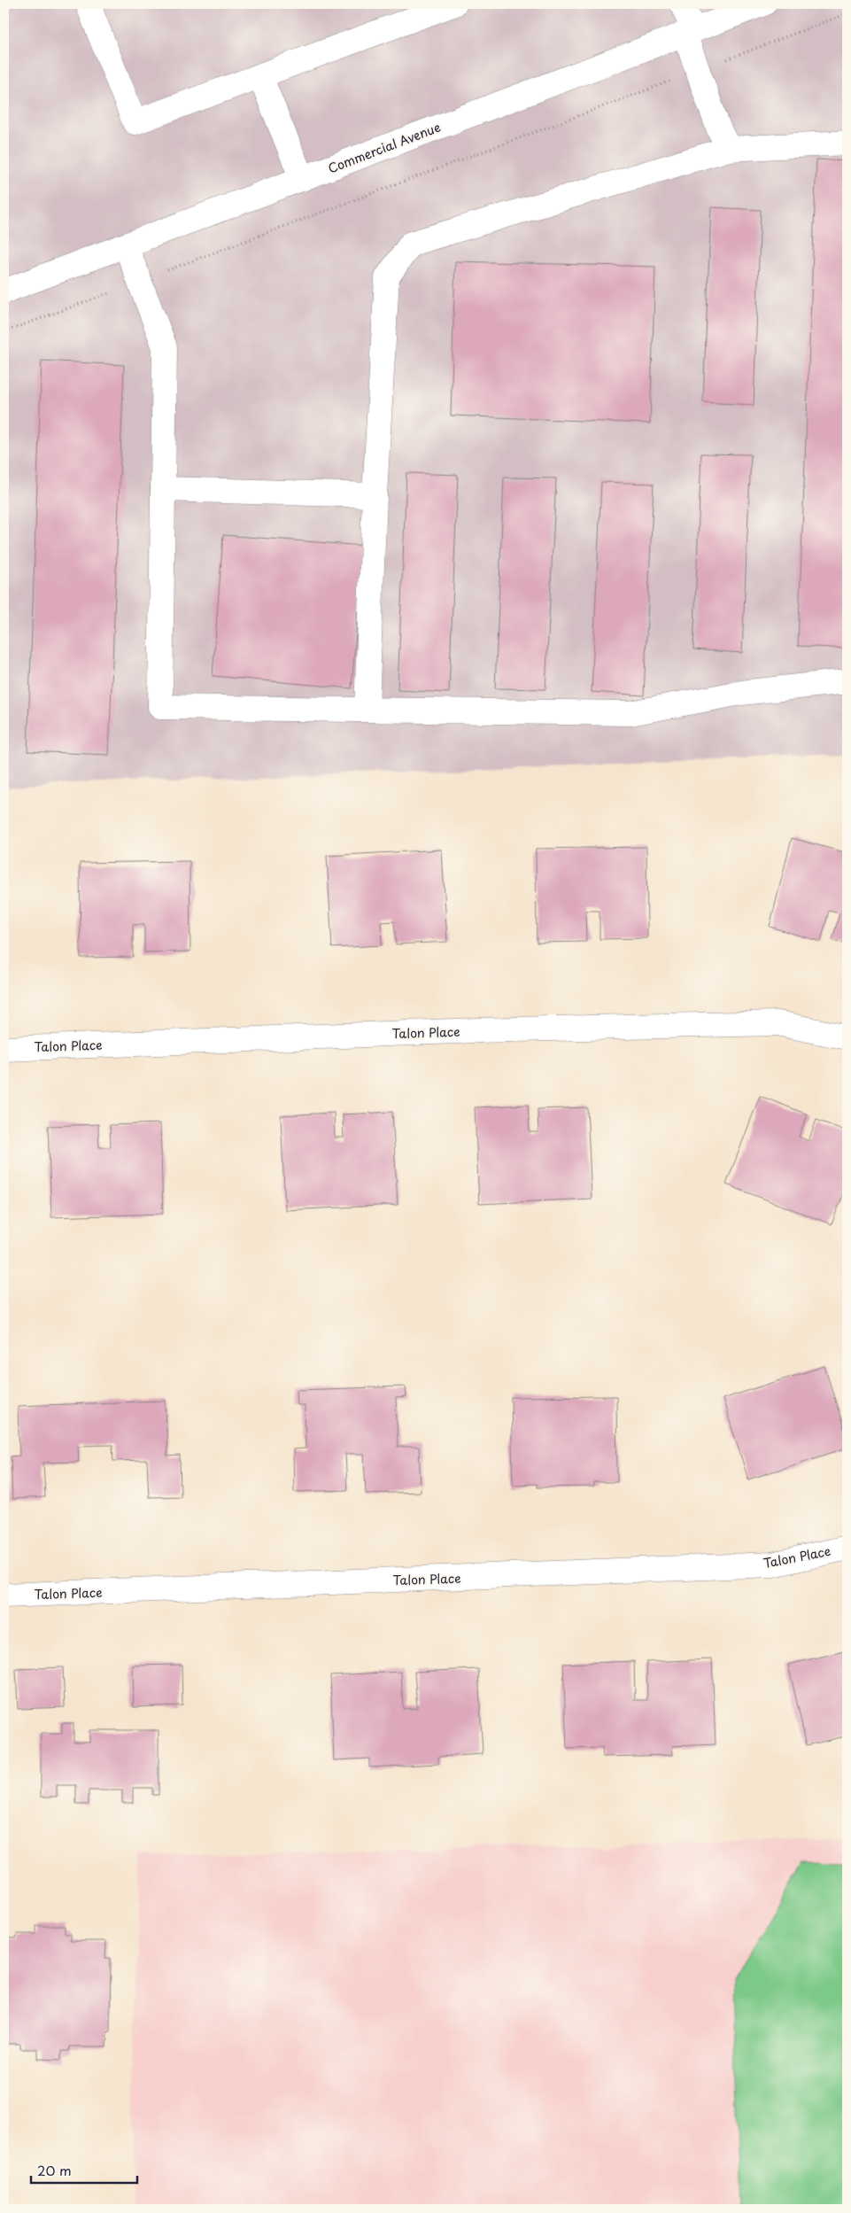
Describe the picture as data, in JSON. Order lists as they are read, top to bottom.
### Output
{
  "streets": {
    "street": ["Commercial Avenue", "Talon Place"]
  },
  "scale_bar": "20 m"
}
